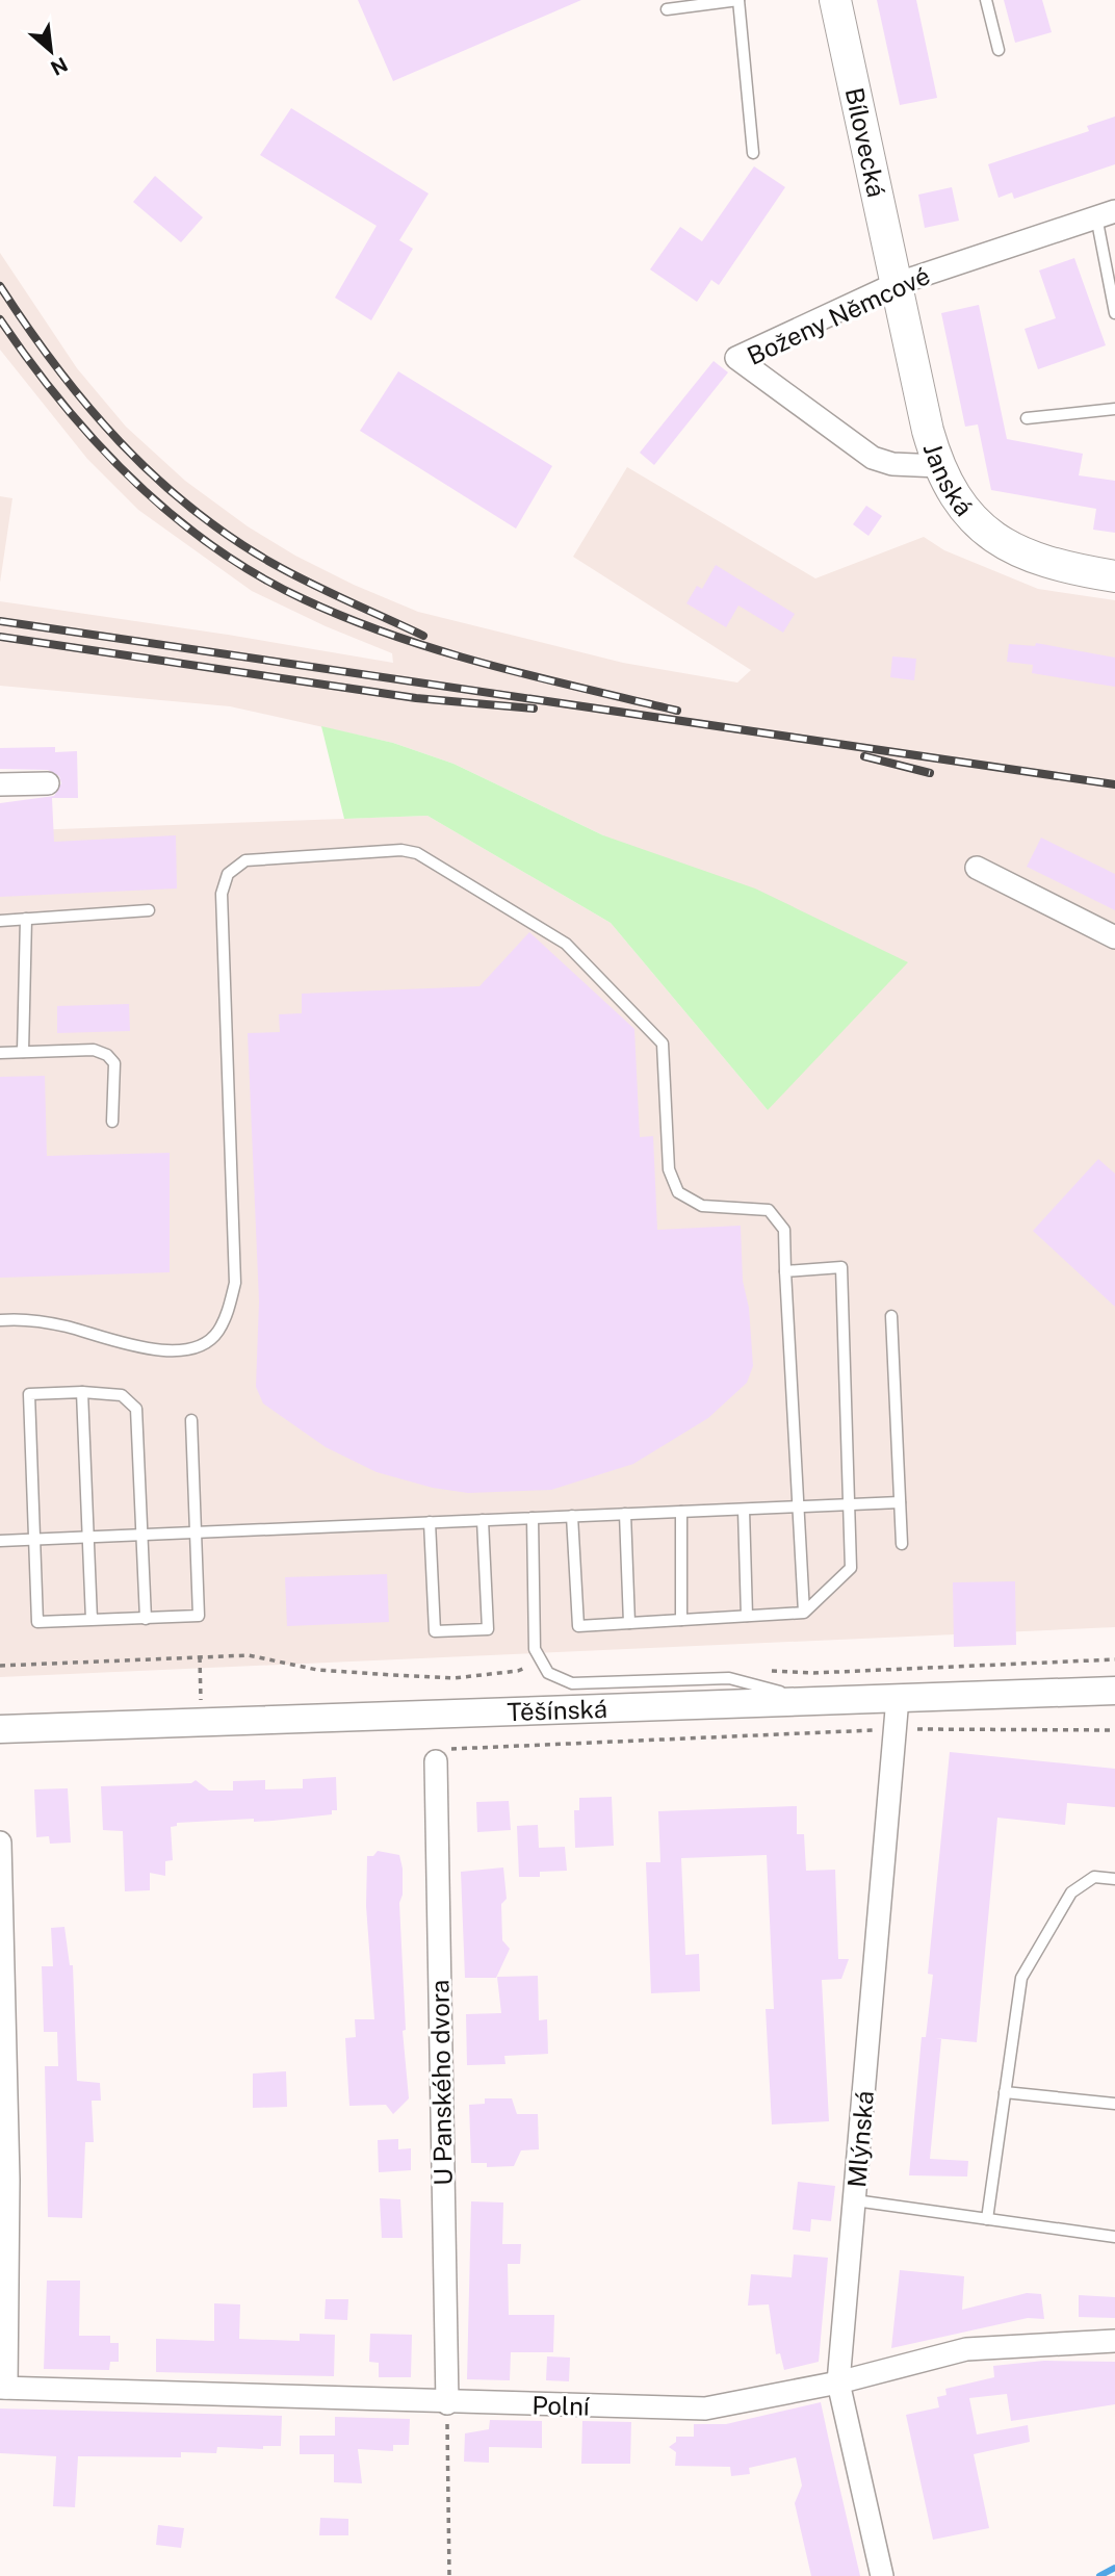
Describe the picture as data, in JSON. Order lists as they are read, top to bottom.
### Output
{
  "streets": {
    "main road": ["Bílovecká", "Janská"],
    "street": [
      "Boženy Němcové",
      "Těšínská",
      "U Panského dvora",
      "Mlýnská",
      "Polní"
    ]
  },
  "crossings": [
    ["Bílovecká", "Boženy Němcové"],
    ["Bílovecká", "Janská"],
    ["Boženy Němcové", "Janská"],
    ["Těšínská", "Mlýnská"],
    ["U Panského dvora", "Polní"],
    ["Mlýnská", "Polní"]
  ],
  "north": "bottom right"
}
